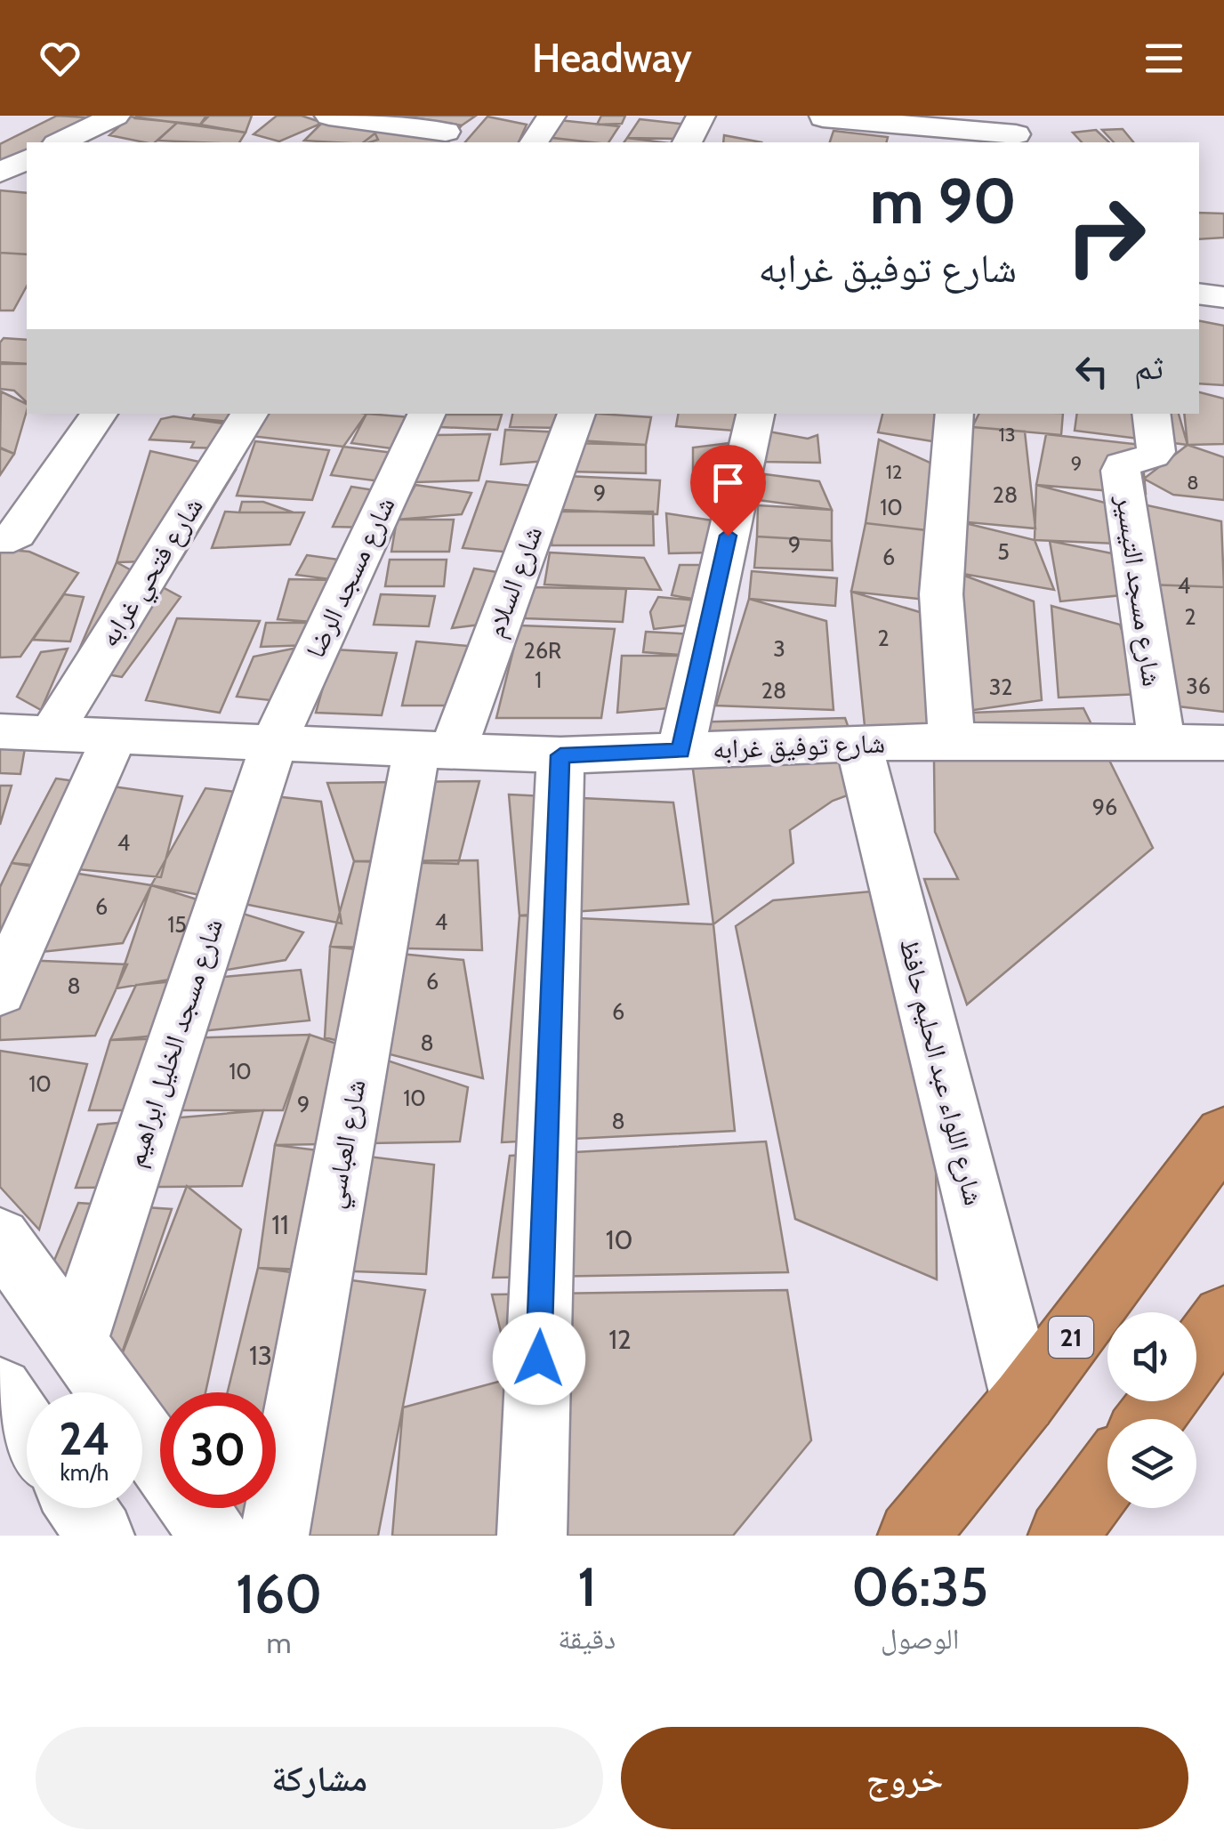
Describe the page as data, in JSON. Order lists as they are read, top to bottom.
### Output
{
  "streets": {
    "highway": ["21"],
    "street": [
      "شارع فتحي غرابه",
      "شارع مسجد الرضا",
      "شارع السلام",
      "شارع مسجد التيسير",
      "شارع توفيق غرابه",
      "شارع مسجد الخليل ابراهيم",
      "شارع اللواء عبد الحليم حافظ",
      "شارع العباسي"
    ]
  },
  "crossings": [
    ["شارع فتحي غرابه", "شارع توفيق غرابه"],
    ["شارع مسجد الرضا", "شارع توفيق غرابه"],
    ["شارع مسجد الرضا", "شارع مسجد الخليل ابراهيم"],
    ["شارع السلام", "شارع توفيق غرابه"],
    ["شارع السلام", "شارع العباسي"],
    ["شارع مسجد التيسير", "شارع توفيق غرابه"],
    ["شارع توفيق غرابه", "شارع مسجد الخليل ابراهيم"],
    ["شارع توفيق غرابه", "شارع اللواء عبد الحليم حافظ"],
    ["شارع توفيق غرابه", "شارع العباسي"],
    ["شارع اللواء عبد الحليم حافظ", "21"]
  ],
  "house_numbers": [
    "13",
    "9",
    "12",
    "8",
    "9",
    "28",
    "10",
    "9",
    "5",
    "6",
    "4",
    "2",
    "2",
    "3",
    "26R",
    "1",
    "36",
    "32",
    "28",
    "96",
    "4",
    "6",
    "4",
    "15",
    "6",
    "8",
    "6",
    "8",
    "10",
    "10",
    "10",
    "9",
    "8",
    "11",
    "10",
    "12",
    "13"
  ],
  "page": {
    "header": "Headway",
    "turn": ["90 m", "شارع توفيق غرابه"],
    "then": "ثم",
    "speed": "24 km/h",
    "limit": "30",
    "eta": [
      "06:35",
      "الوصول",
      "1",
      "دقيقة",
      "160",
      "m"
    ],
    "buttons": ["خروج", "مشاركة"]
  }
}
